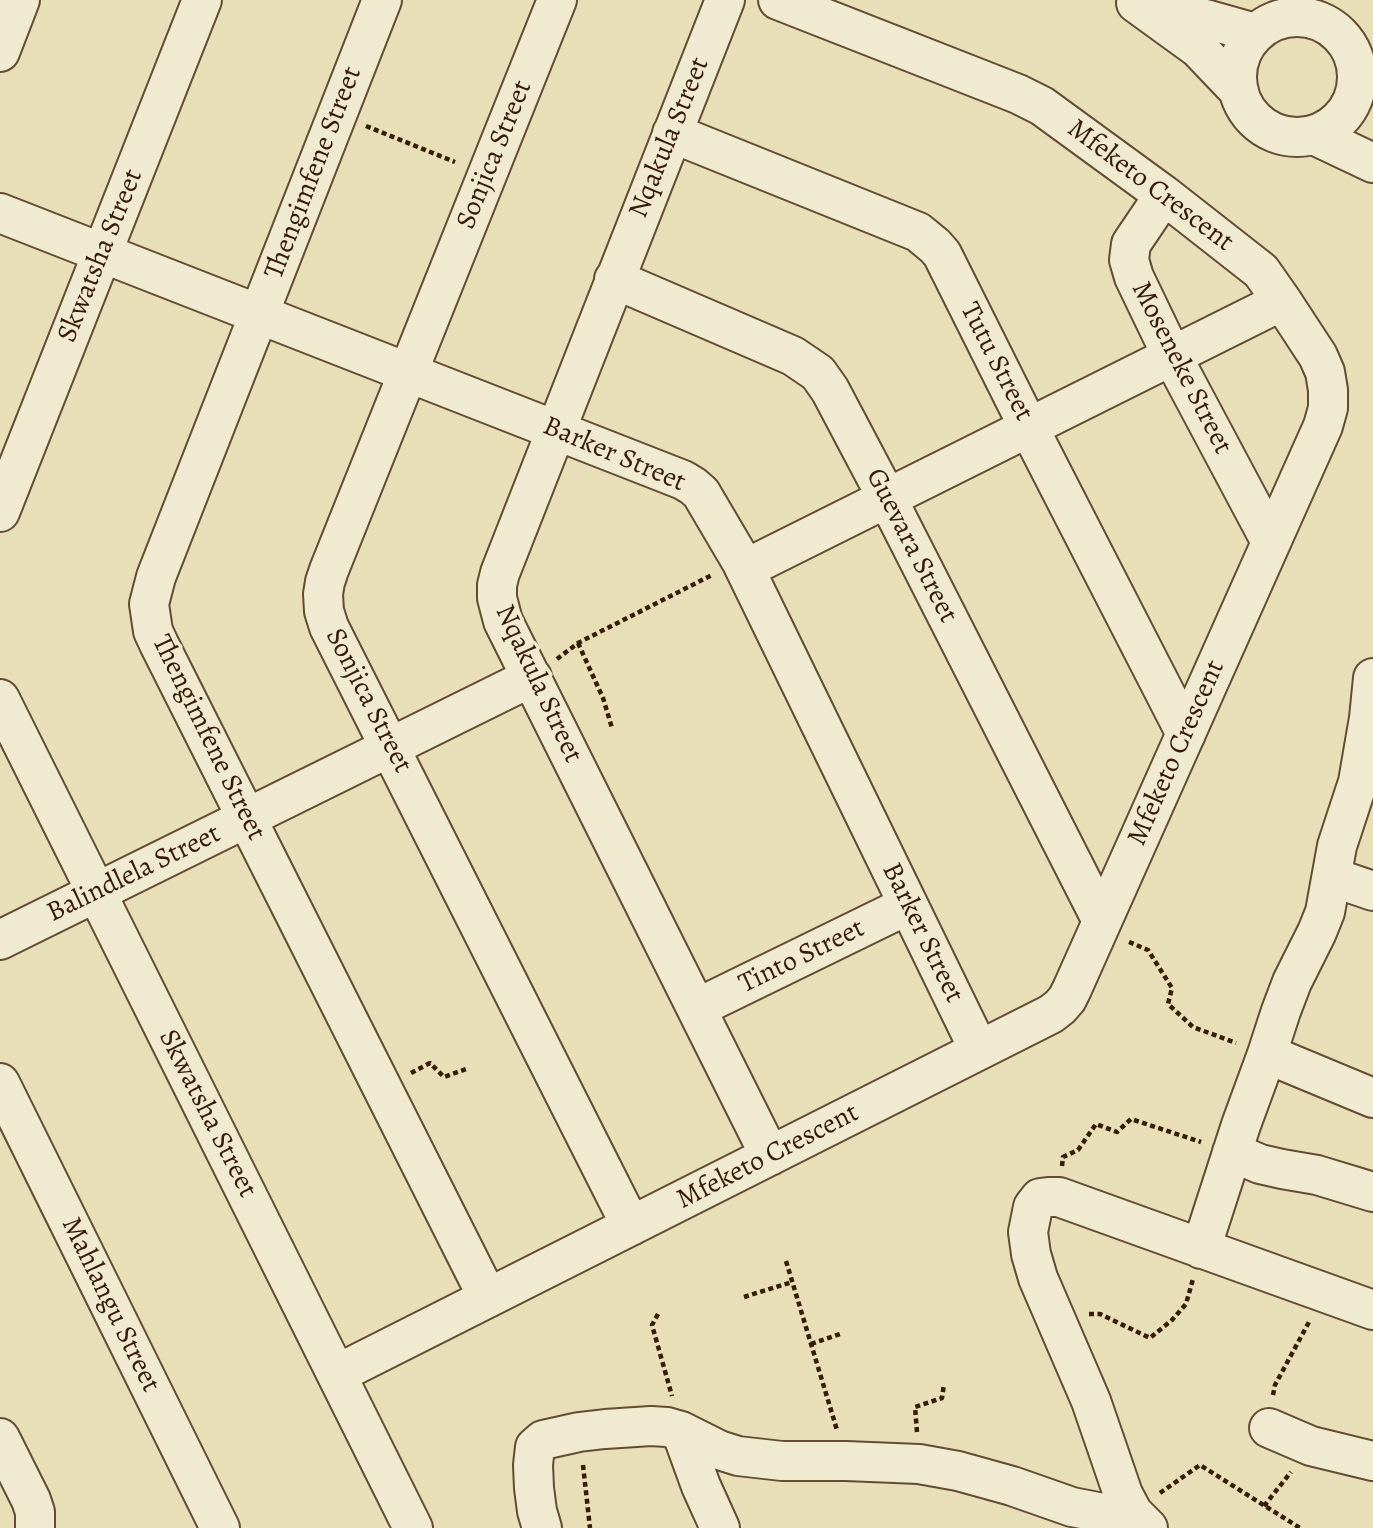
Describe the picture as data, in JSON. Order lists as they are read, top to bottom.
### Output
{
  "streets": {
    "street": [
      "Nqakula Street",
      "Sonjica Street",
      "Thengimfene Street",
      "Mfeketo Crescent",
      "Skwatsha Street",
      "Tutu Street",
      "Moseneke Street",
      "Barker Street",
      "Guevara Street",
      "Balindlela Street",
      "Tinto Street",
      "Mahlangu Street"
    ]
  },
  "crossings": [
    ["Nqakula Street", "Mfeketo Crescent"],
    ["Nqakula Street", "Tutu Street"],
    ["Nqakula Street", "Barker Street"],
    ["Nqakula Street", "Guevara Street"],
    ["Nqakula Street", "Balindlela Street"],
    ["Nqakula Street", "Tinto Street"],
    ["Sonjica Street", "Mfeketo Crescent"],
    ["Sonjica Street", "Barker Street"],
    ["Sonjica Street", "Balindlela Street"],
    ["Thengimfene Street", "Mfeketo Crescent"],
    ["Thengimfene Street", "Barker Street"],
    ["Thengimfene Street", "Balindlela Street"],
    ["Mfeketo Crescent", "Skwatsha Street"],
    ["Mfeketo Crescent", "Tutu Street"],
    ["Mfeketo Crescent", "Moseneke Street"],
    ["Mfeketo Crescent", "Barker Street"],
    ["Mfeketo Crescent", "Guevara Street"],
    ["Skwatsha Street", "Barker Street"],
    ["Skwatsha Street", "Balindlela Street"],
    ["Barker Street", "Tinto Street"]
  ]
}
